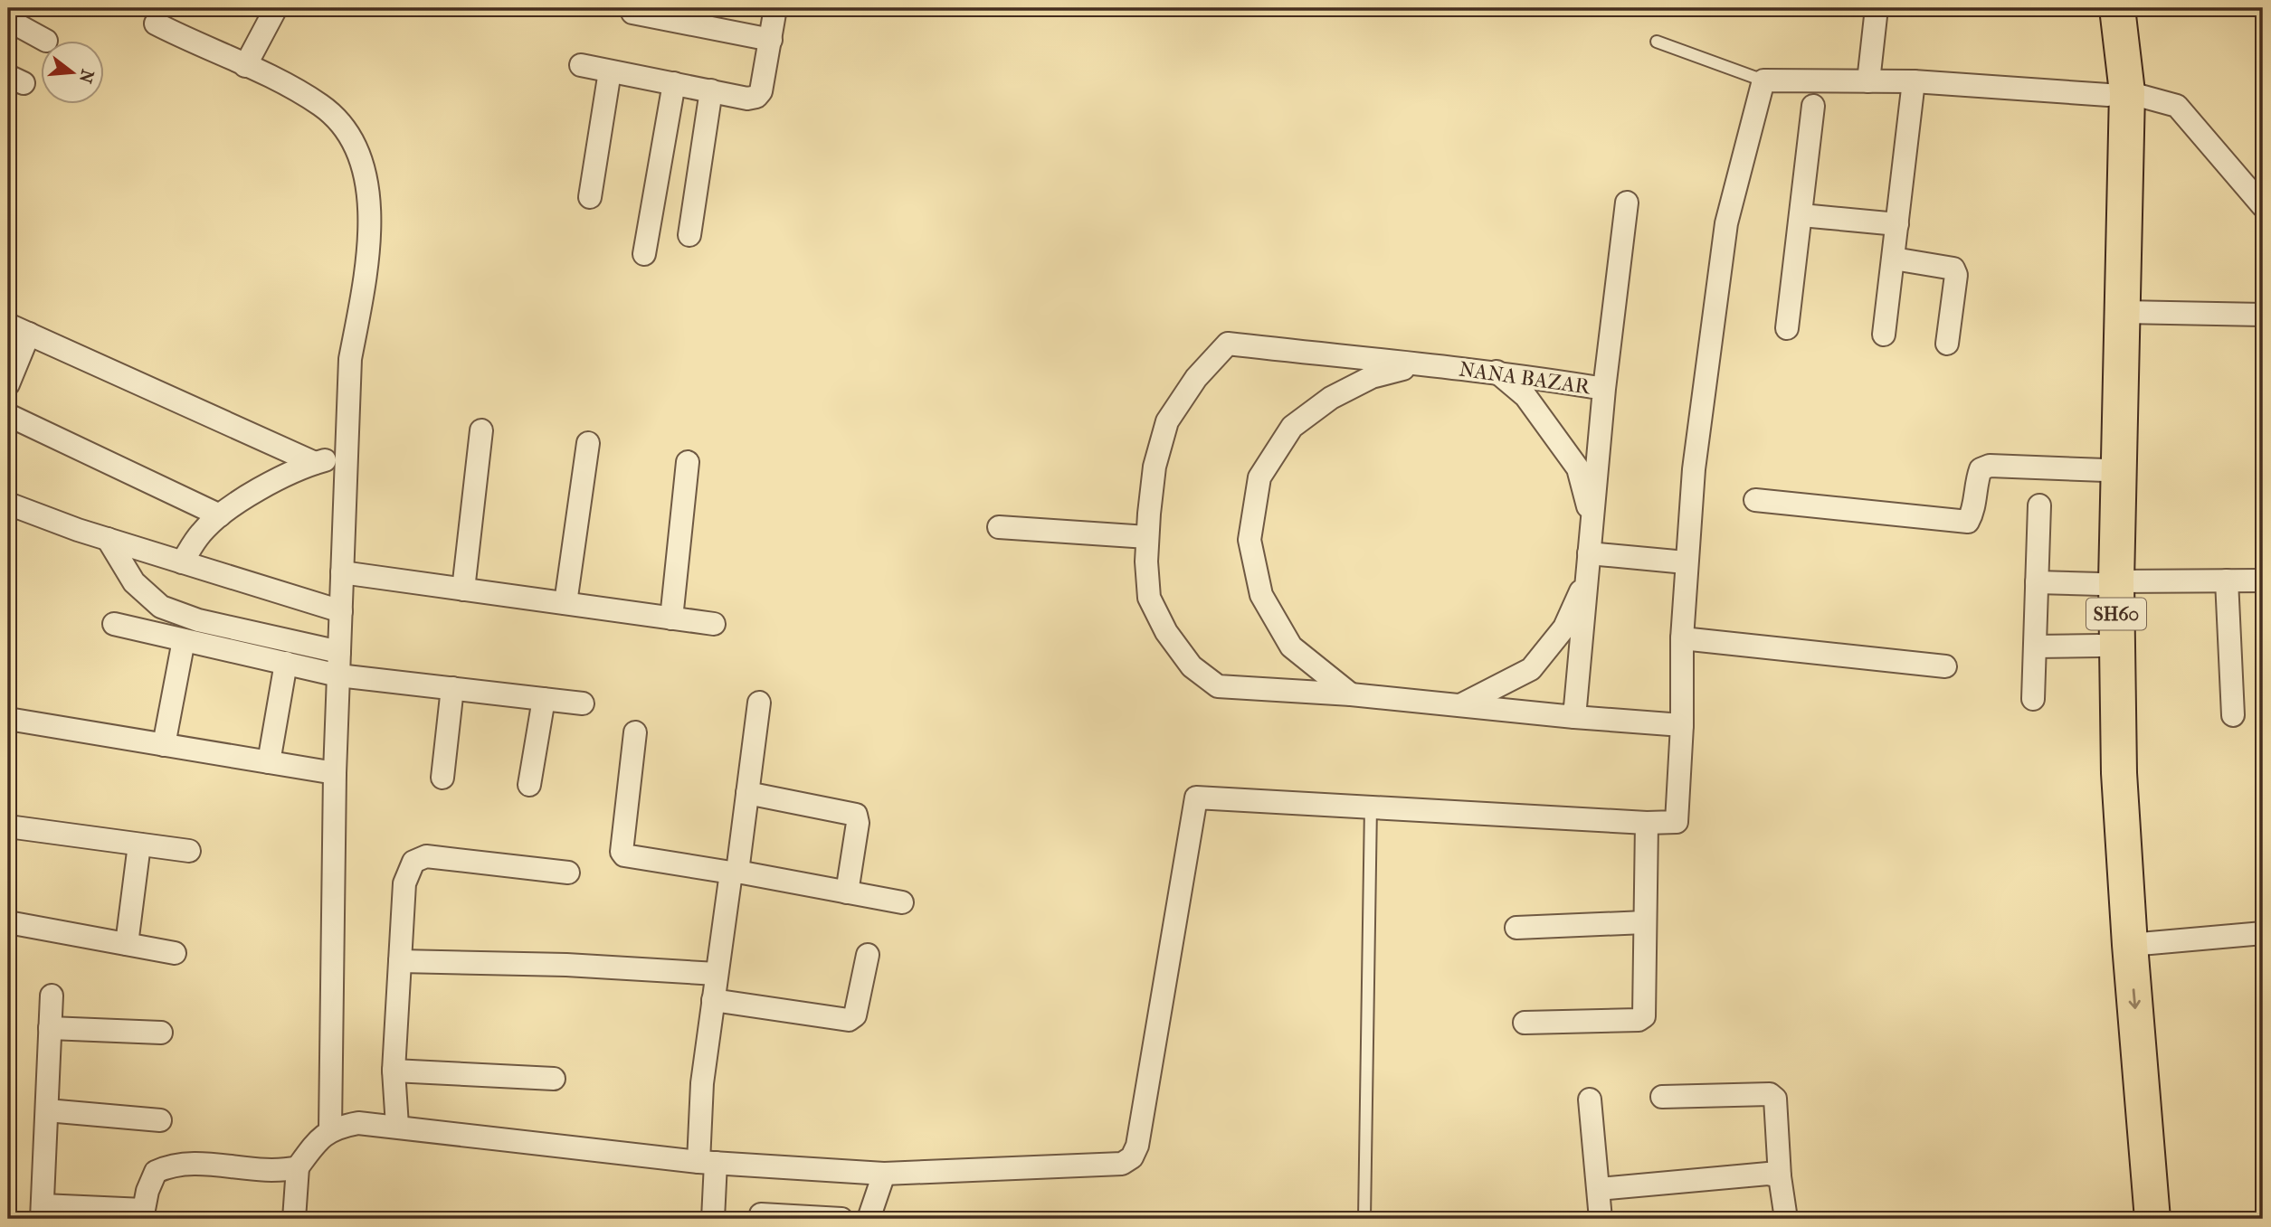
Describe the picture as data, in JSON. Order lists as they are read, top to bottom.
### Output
{
  "streets": {
    "main road": ["SH60"],
    "street": ["NANA BAZAR"]
  },
  "north": "right"
}
